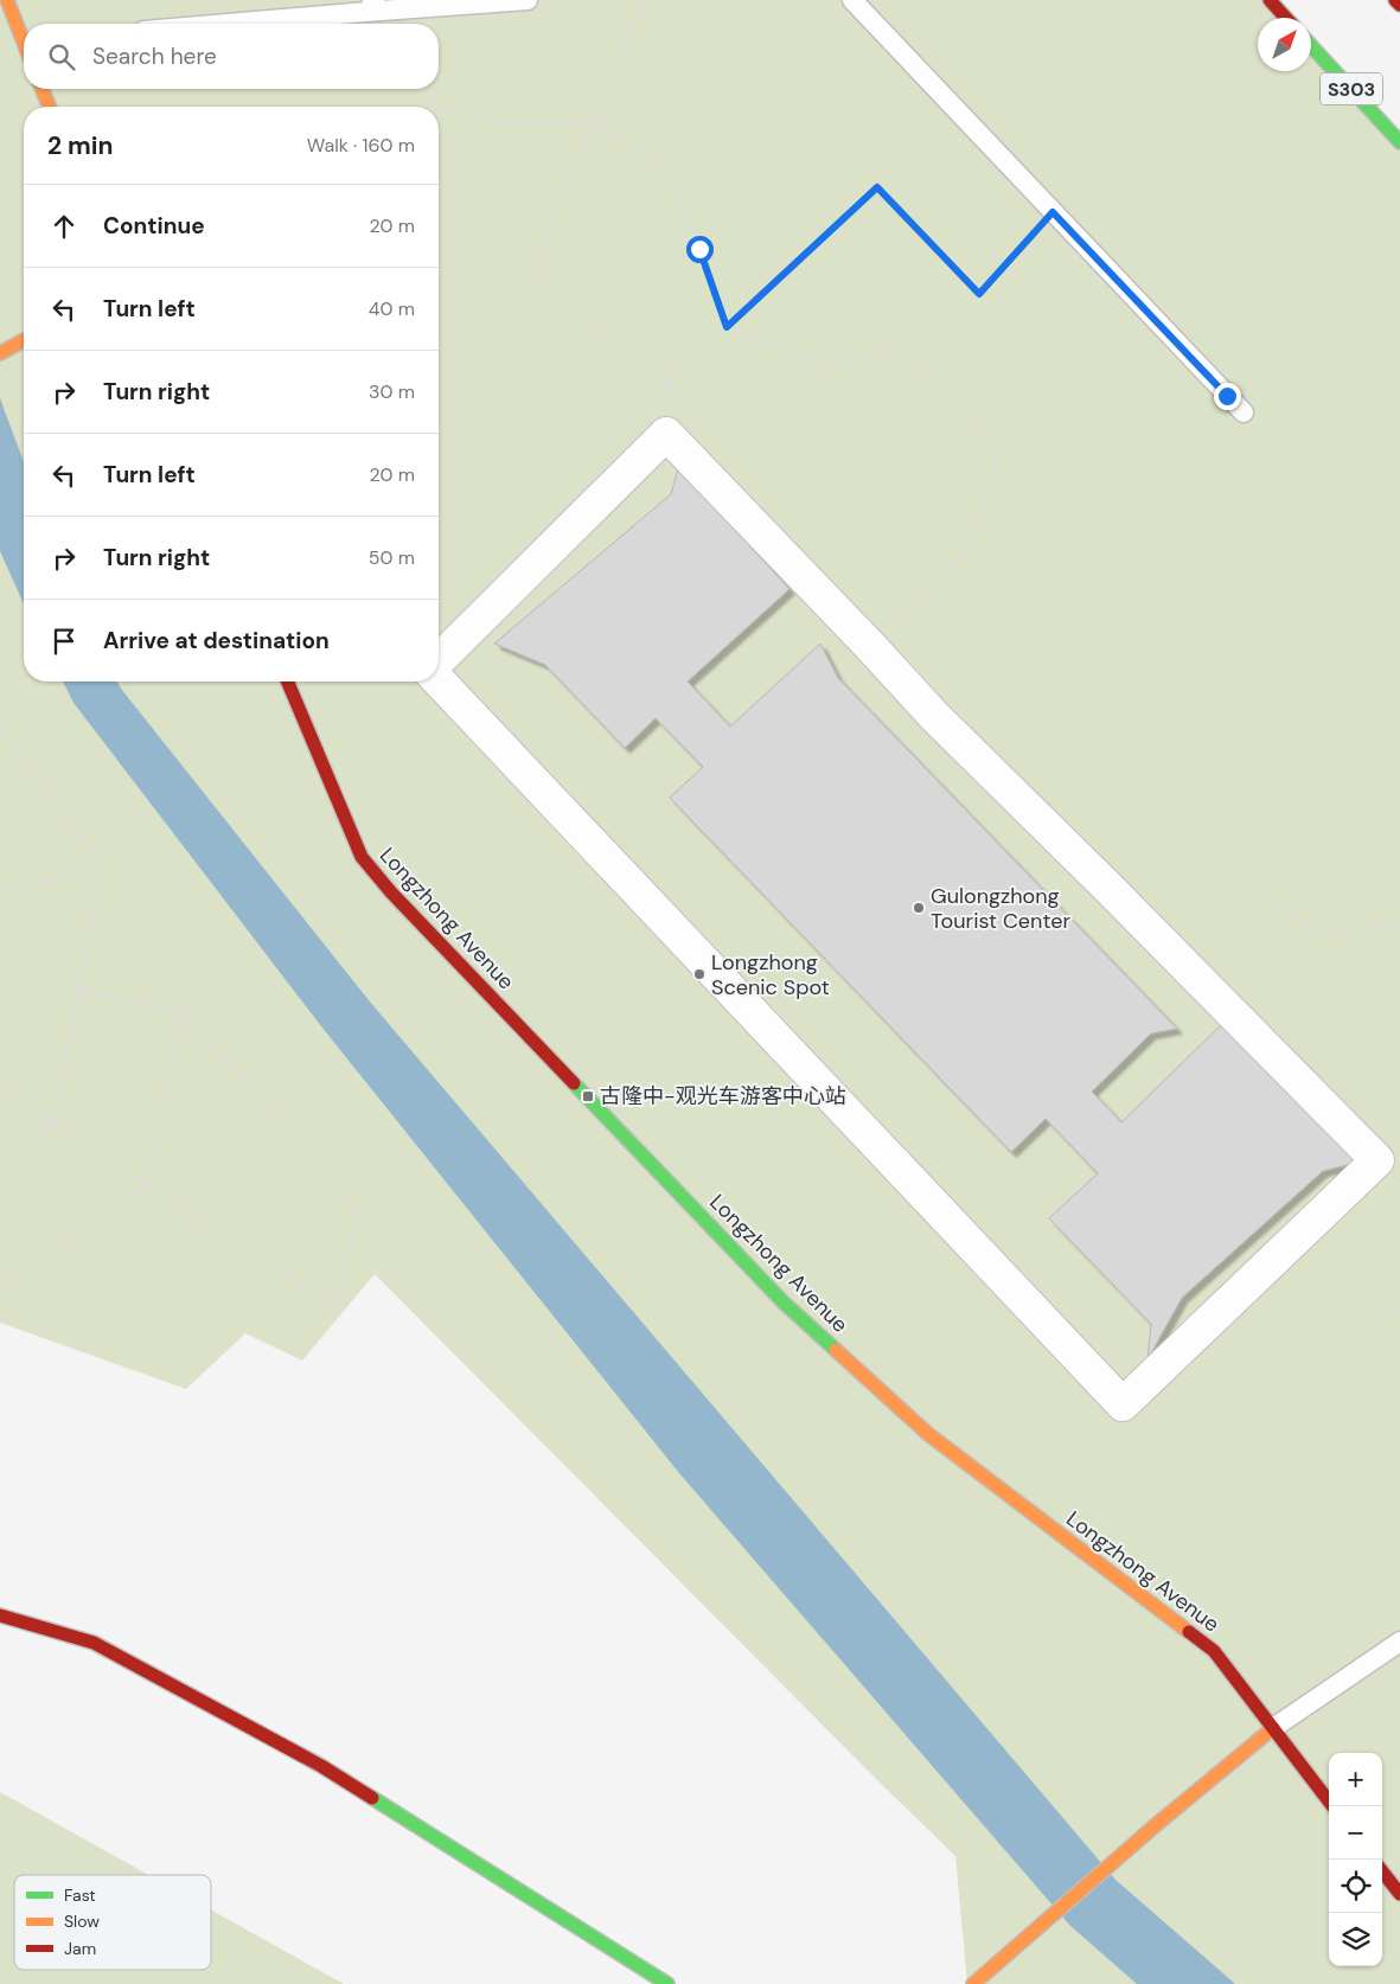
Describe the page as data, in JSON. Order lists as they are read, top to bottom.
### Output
{
  "streets": {
    "street": ["S303", "Longzhong Avenue"]
  },
  "places": {
    "other": ["Gulongzhong Tourist Center", "Longzhong Scenic Spot"],
    "transit": ["古隆中-观光车游客中心站"]
  },
  "legend": ["Fast", "Slow", "Jam"],
  "north": "top right",
  "page": {
    "search": "Search here",
    "heading": ["2 min", "Walk · 160 m"],
    "list": [
      ["Continue", "20 m"],
      ["Turn left", "40 m"],
      ["Turn right", "30 m"],
      ["Turn left", "20 m"],
      ["Turn right", "50 m"],
      "Arrive at destination"
    ],
    "map_buttons": ["+", "−"]
  }
}
